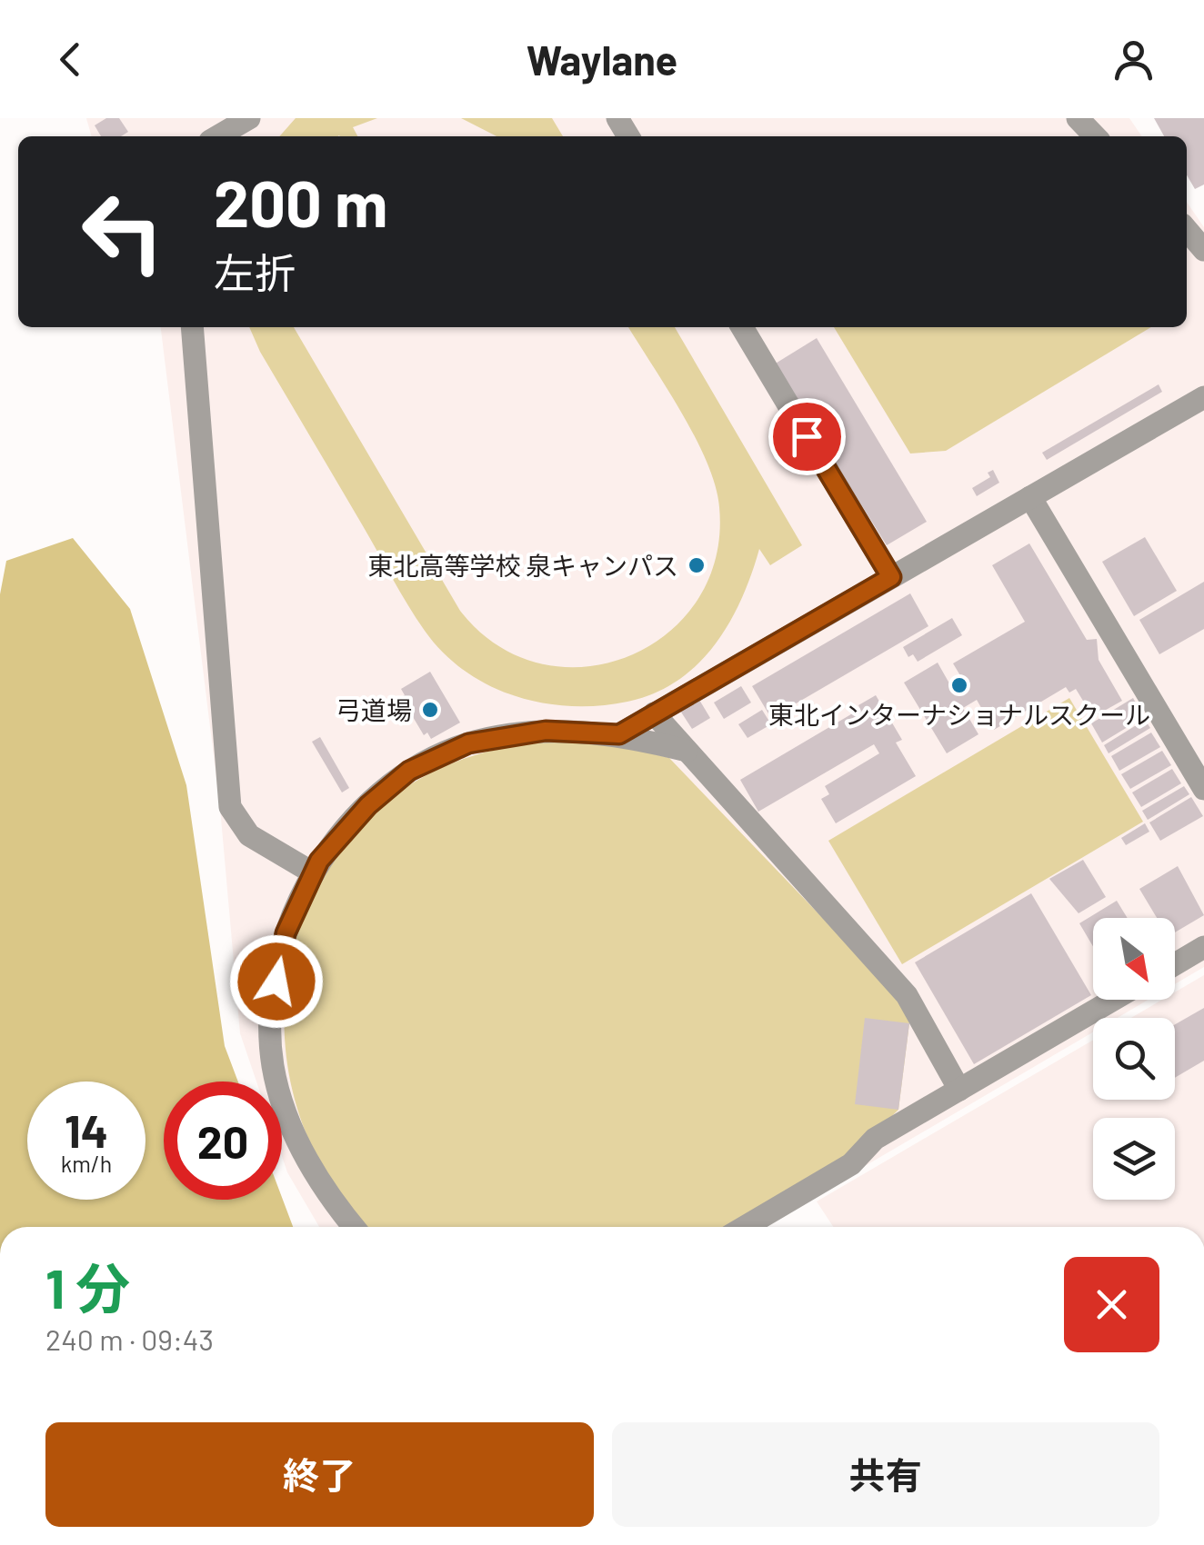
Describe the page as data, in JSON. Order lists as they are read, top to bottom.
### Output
{
  "places": ["東北高等学校 泉キャンパス", "東北インターナショナルスクール", "弓道場"],
  "north": "bottom right",
  "page": {
    "header": "Waylane",
    "turn": ["200 m", "左折"],
    "speed": "14 km/h",
    "limit": "20",
    "heading": ["1 分", "240 m · 09:43"],
    "buttons": ["終了", "共有"]
  }
}
